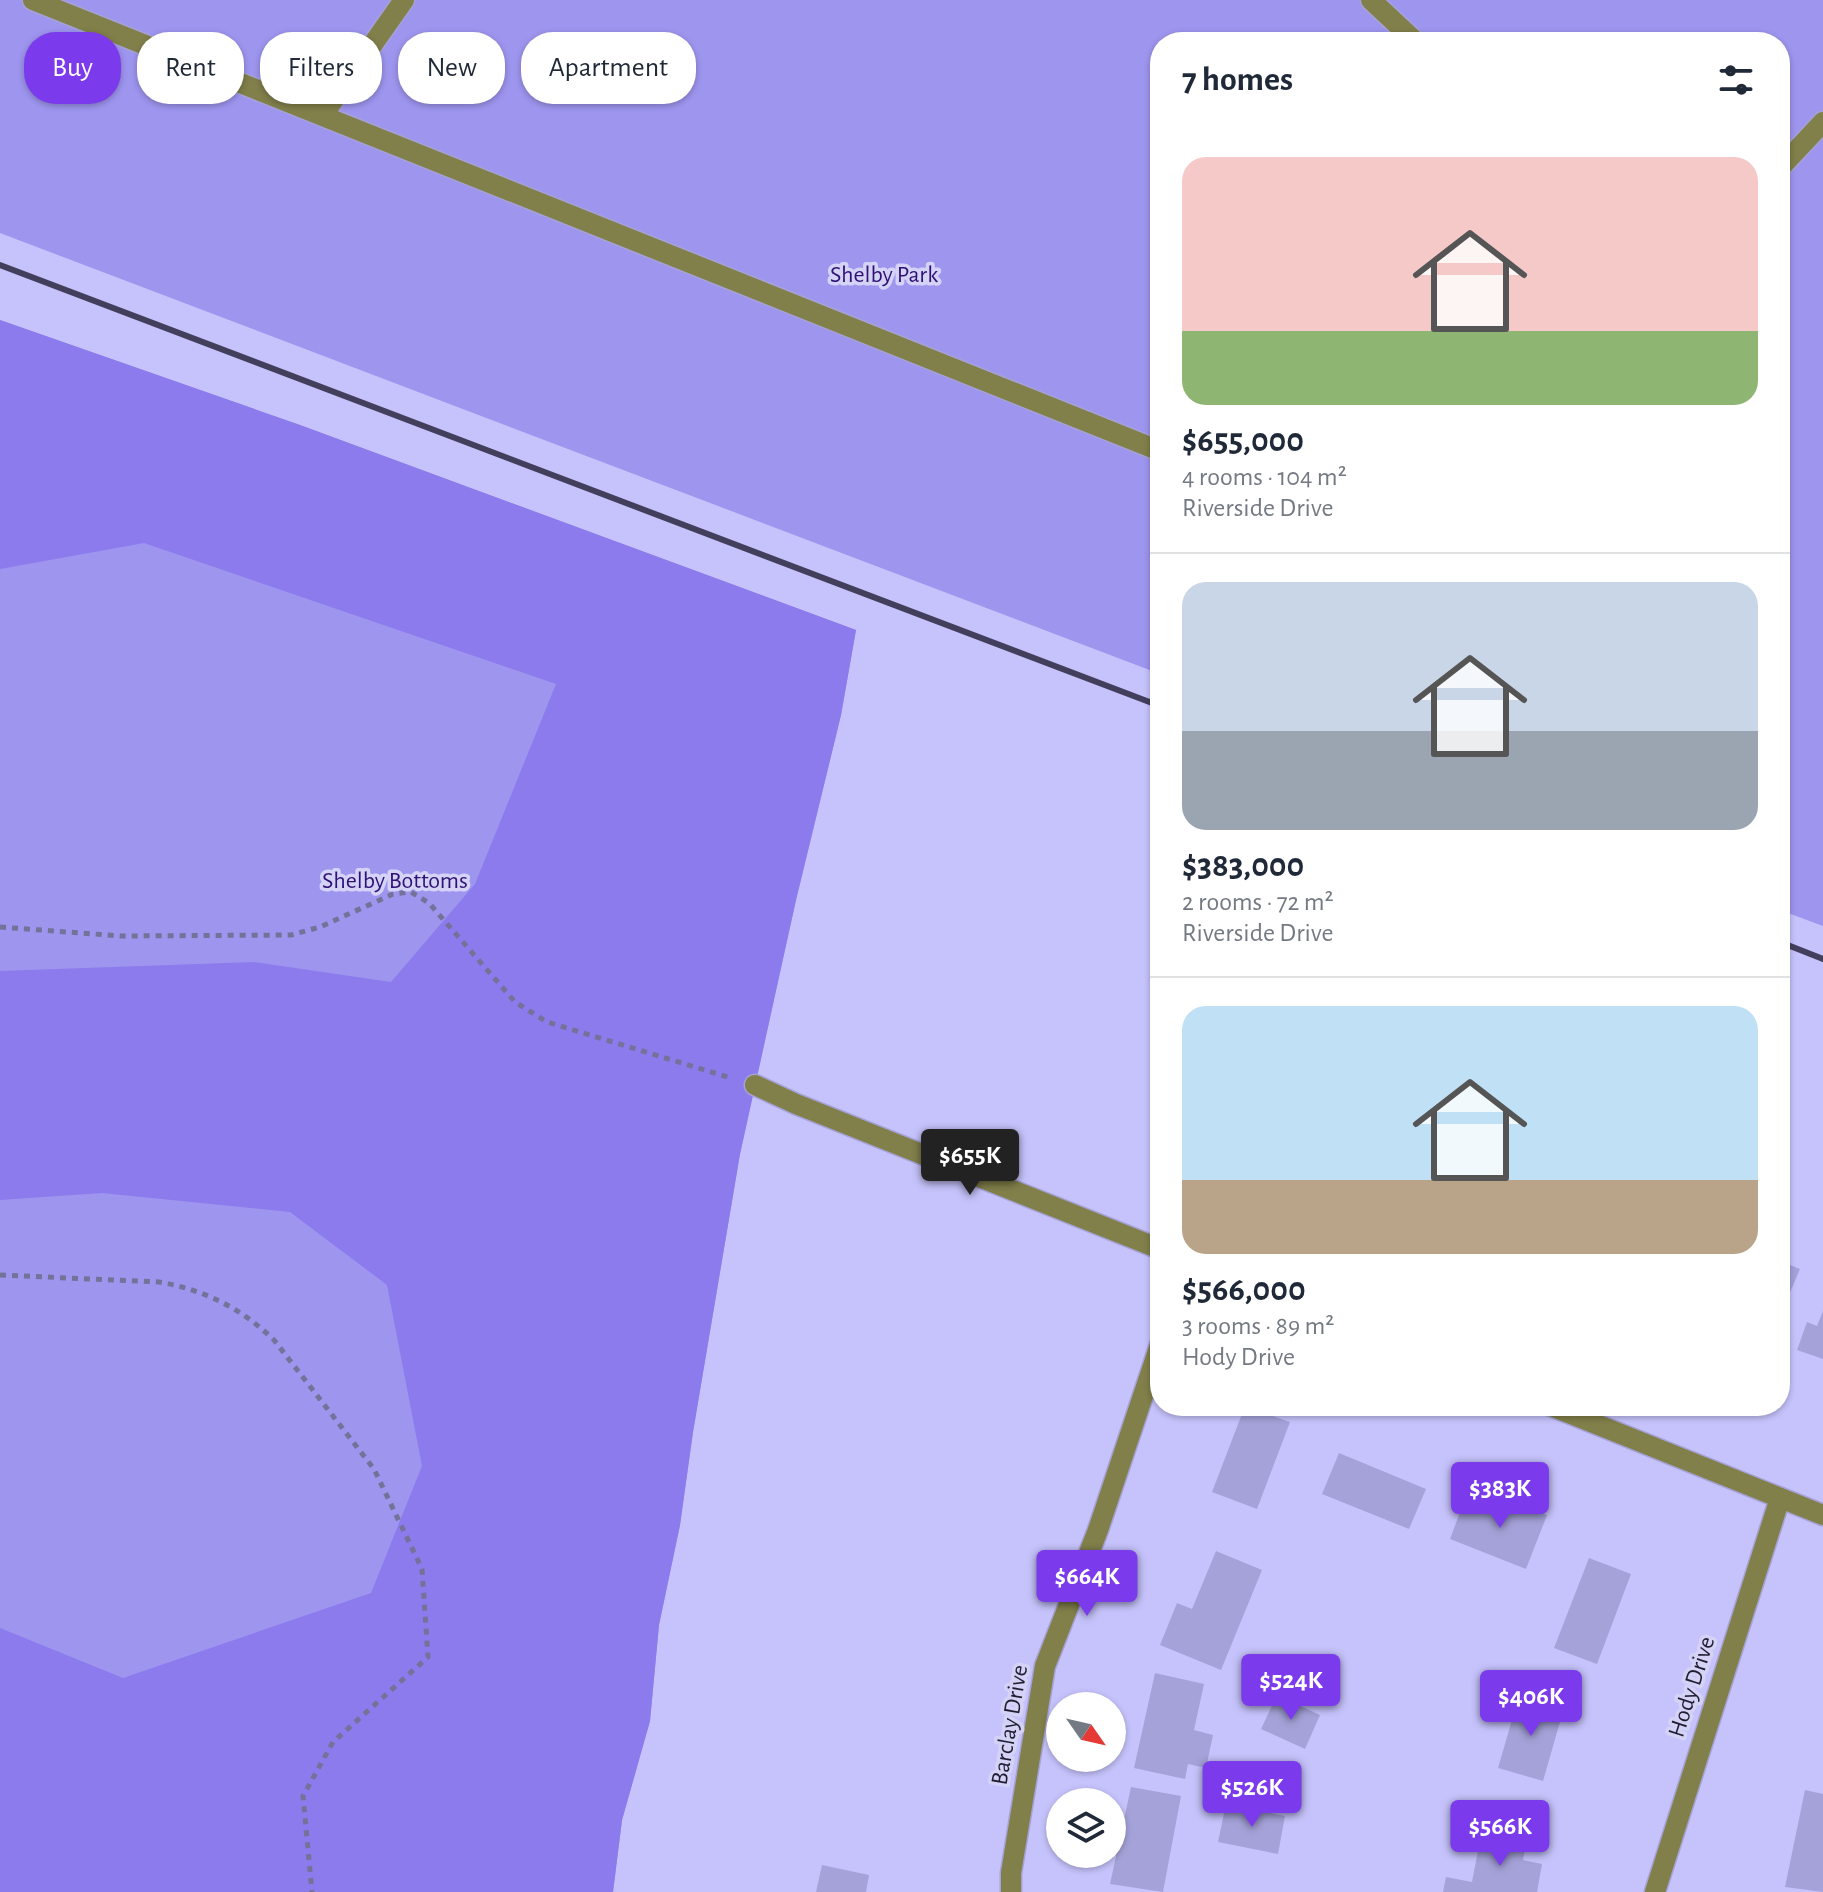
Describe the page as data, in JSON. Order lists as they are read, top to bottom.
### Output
{
  "streets": {
    "street": ["Hody Drive", "Barclay Drive"]
  },
  "parks": ["Shelby Park", "Shelby Bottoms"],
  "north": "bottom right",
  "page": {
    "chip": [
      "Buy",
      "Rent",
      "Filters",
      "New",
      "Apartment"
    ],
    "heading": "7 homes",
    "list": [
      {
        "name": "$655,000",
        "note": "4 rooms · 104 m² · Riverside Drive"
      },
      {
        "name": "$383,000",
        "note": "2 rooms · 72 m² · Riverside Drive"
      },
      {
        "name": "$566,000",
        "note": "3 rooms · 89 m² · Hody Drive"
      }
    ],
    "price": [
      "$655K",
      "$383K",
      "$664K",
      "$524K",
      "$406K",
      "$526K",
      "$566K"
    ]
  }
}
